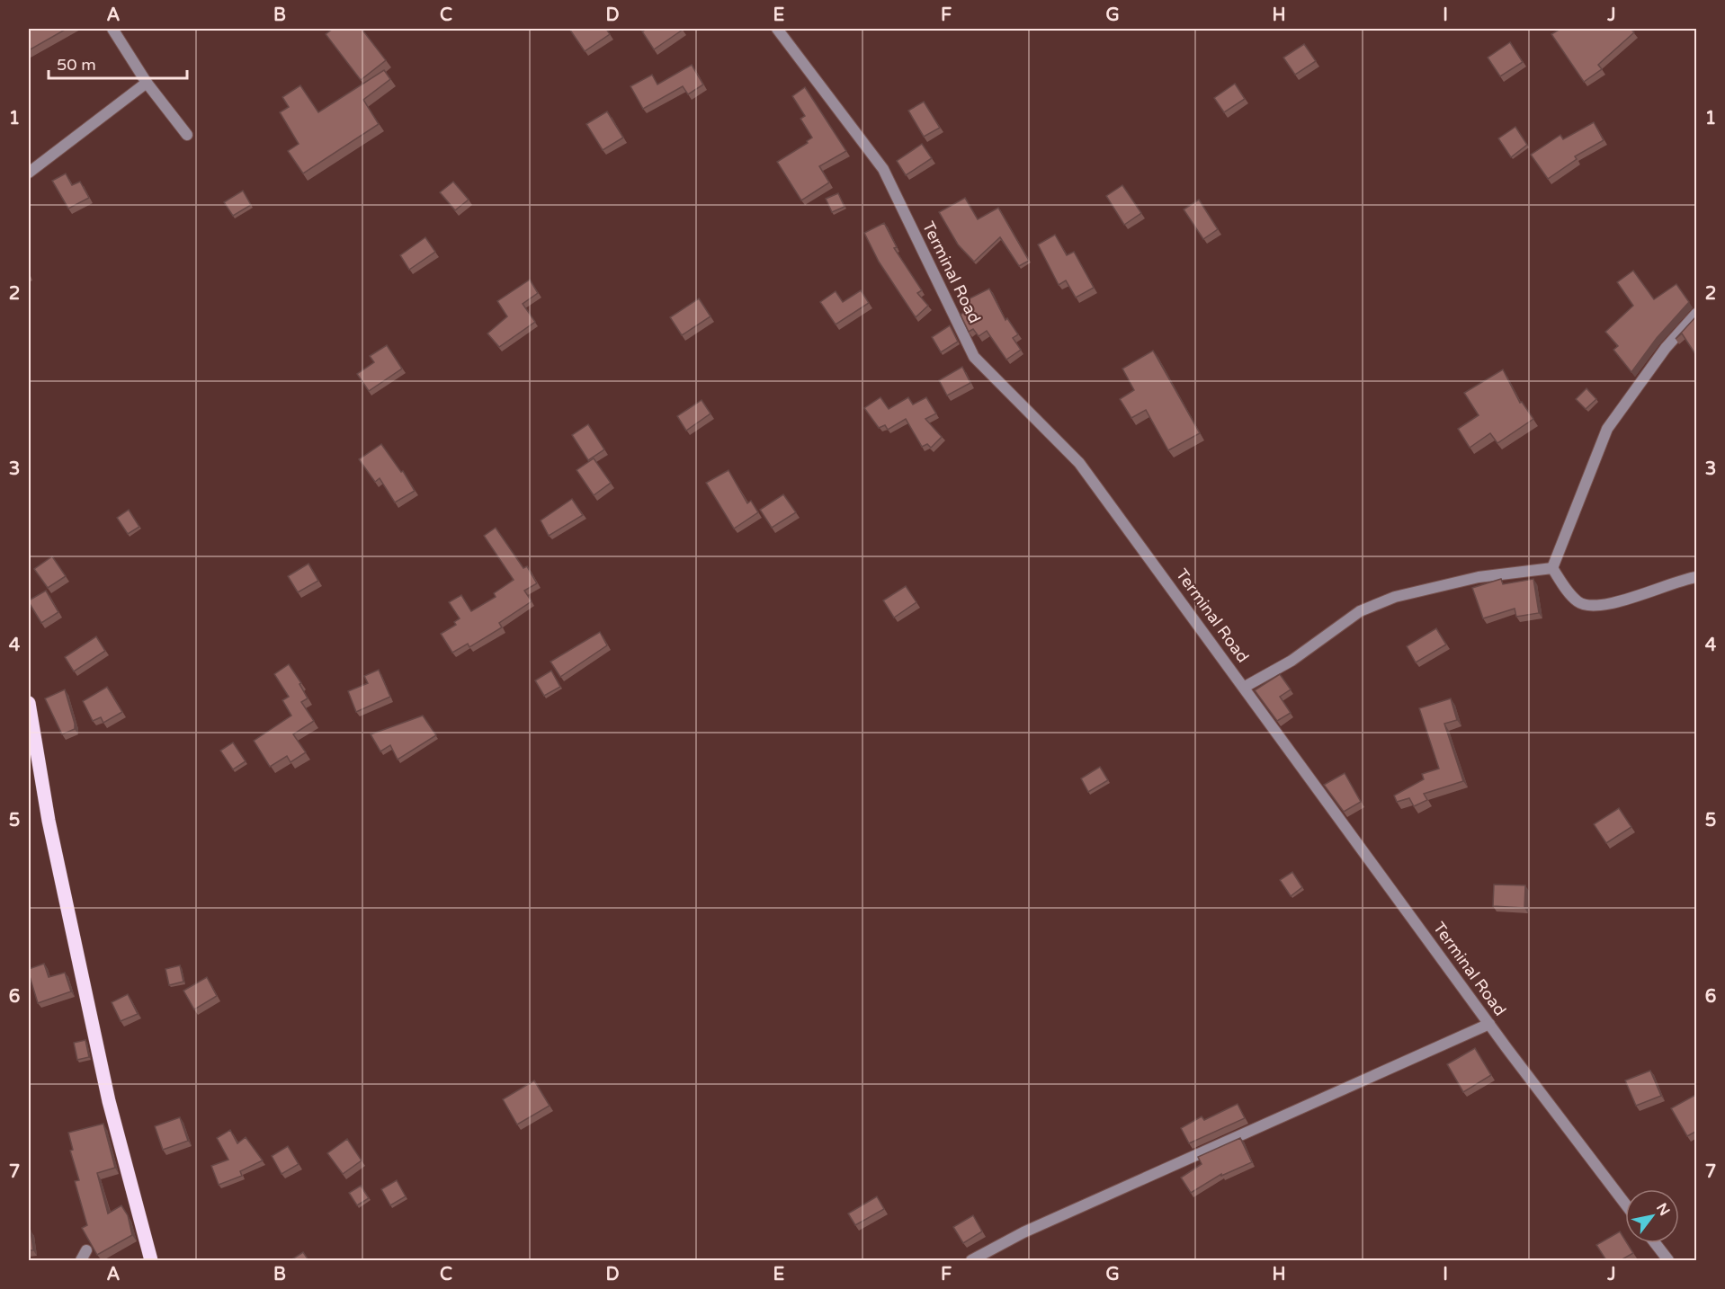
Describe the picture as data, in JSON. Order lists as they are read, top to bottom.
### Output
{
  "streets": {
    "street": ["Terminal Road"]
  },
  "scale_bar": "50 m",
  "north": "top right",
  "grid": {
    "columns": [
      "A",
      "B",
      "C",
      "D",
      "E",
      "F",
      "G",
      "H",
      "I",
      "J"
    ],
    "rows": [
      "1",
      "2",
      "3",
      "4",
      "5",
      "6",
      "7"
    ]
  }
}
